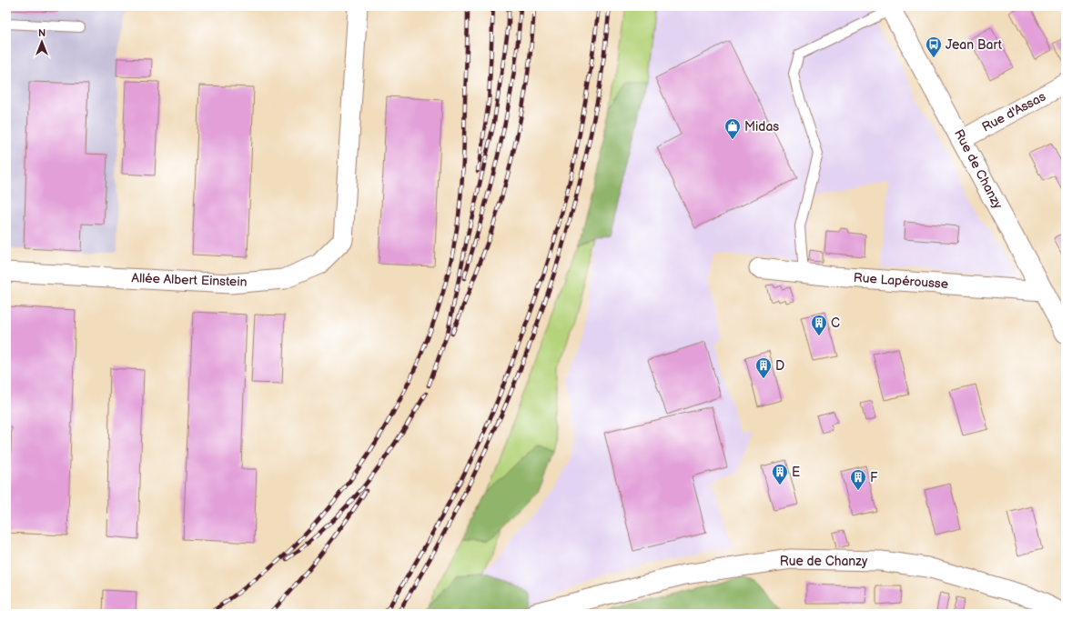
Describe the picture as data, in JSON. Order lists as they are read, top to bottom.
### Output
{
  "streets": {
    "main road": ["Rue de Chanzy"],
    "street": ["Rue d'Assas", "Allée Albert Einstein", "Rue Lapérousse"]
  },
  "crossings": [
    ["Rue d'Assas", "Rue de Chanzy"],
    ["Rue de Chanzy", "Rue Lapérousse"]
  ],
  "places": {
    "bus stop": ["Jean Bart"],
    "shop": ["Midas"],
    "building": [
      "C",
      "D",
      "E",
      "F"
    ]
  },
  "north": "top"
}
